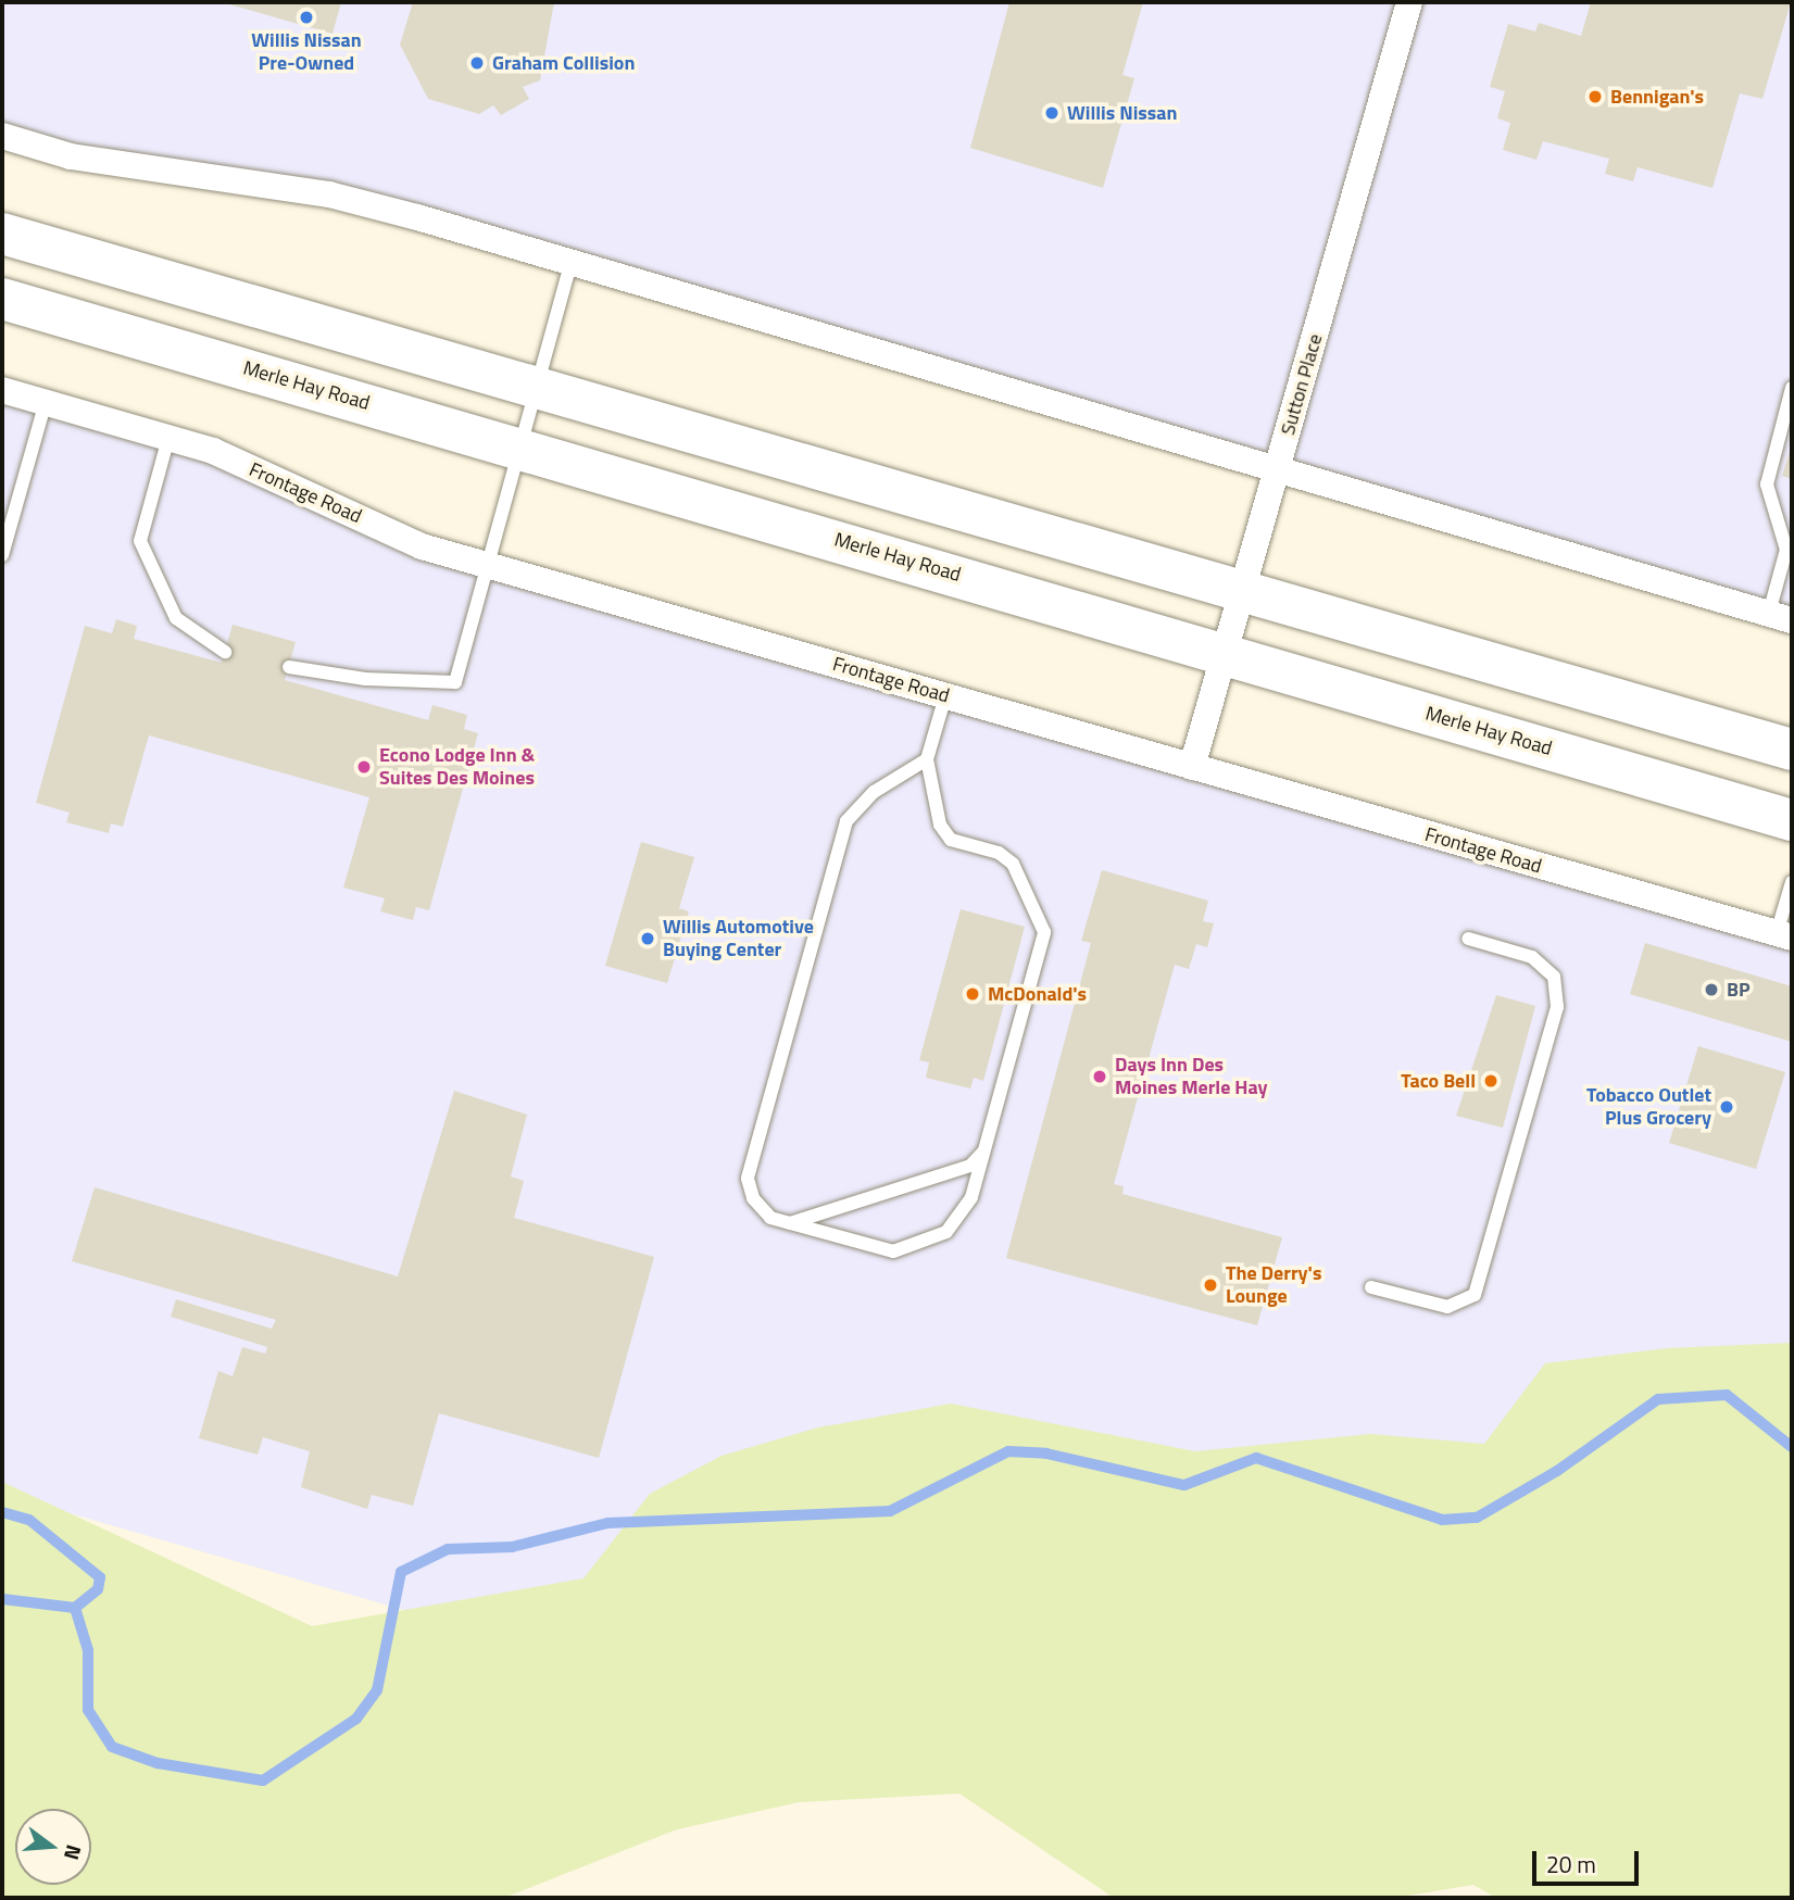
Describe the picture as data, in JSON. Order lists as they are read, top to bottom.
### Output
{
  "streets": {
    "main road": ["Merle Hay Road"],
    "street": ["Sutton Place", "Frontage Road"]
  },
  "crossings": [
    ["Sutton Place", "Merle Hay Road"],
    ["Sutton Place", "Frontage Road"]
  ],
  "places": [
    "Willis Nissan Pre-Owned",
    "Graham Collision",
    "Bennigan's",
    "Willis Nissan",
    "Econo Lodge Inn & Suites Des Moines",
    "Willis Automotive Buying Center",
    "BP",
    "McDonald's",
    "Days Inn Des Moines Merle Hay",
    "Taco Bell",
    "Tobacco Outlet Plus Grocery",
    "The Derry's Lounge"
  ],
  "scale_bar": "20 m",
  "north": "right"
}
